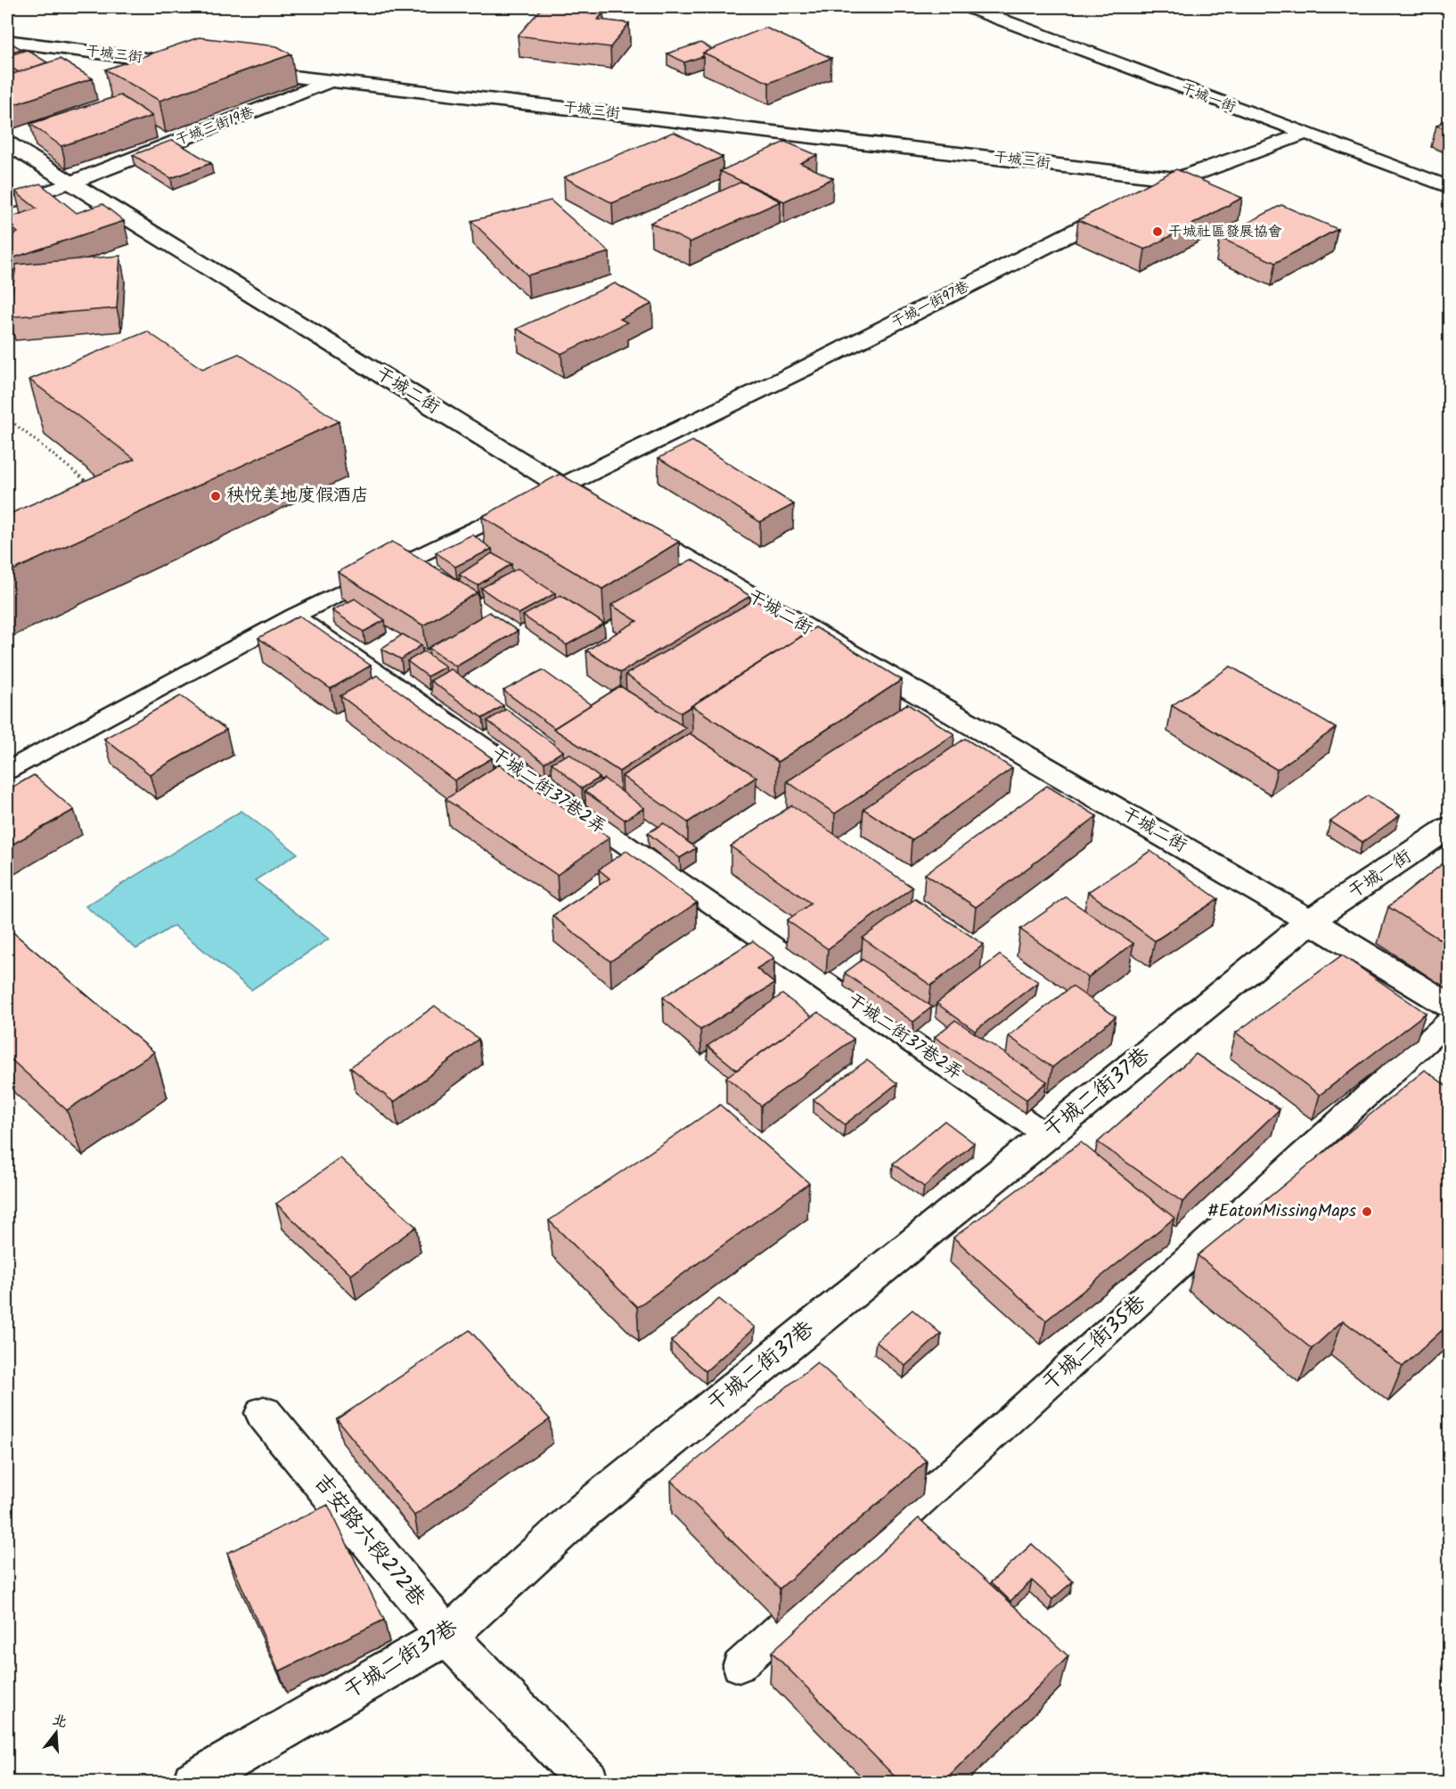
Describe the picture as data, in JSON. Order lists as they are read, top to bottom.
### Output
{
  "streets": {
    "street": [
      "干城三街",
      "干城一街",
      "干城三街19巷",
      "干城一街97巷",
      "干城二街",
      "干城二街37巷",
      "吉安路六段272巷"
    ],
    "lane": ["干城二街37巷2弄", "干城二街35巷"]
  },
  "crossings": [
    ["干城三街", "干城三街19巷"],
    ["干城三街", "干城一街97巷"],
    ["干城一街", "干城一街97巷"],
    ["干城一街", "干城二街"],
    ["干城一街", "干城二街37巷"],
    ["干城三街19巷", "干城二街"],
    ["干城一街97巷", "干城二街"],
    ["干城二街", "干城二街37巷"],
    ["干城二街37巷2弄", "干城二街37巷"],
    ["干城二街37巷", "吉安路六段272巷"]
  ],
  "places": ["干城社區發展協會", "秧悦美地度假酒店", "#EatonMissingMaps"],
  "north": "top"
}
